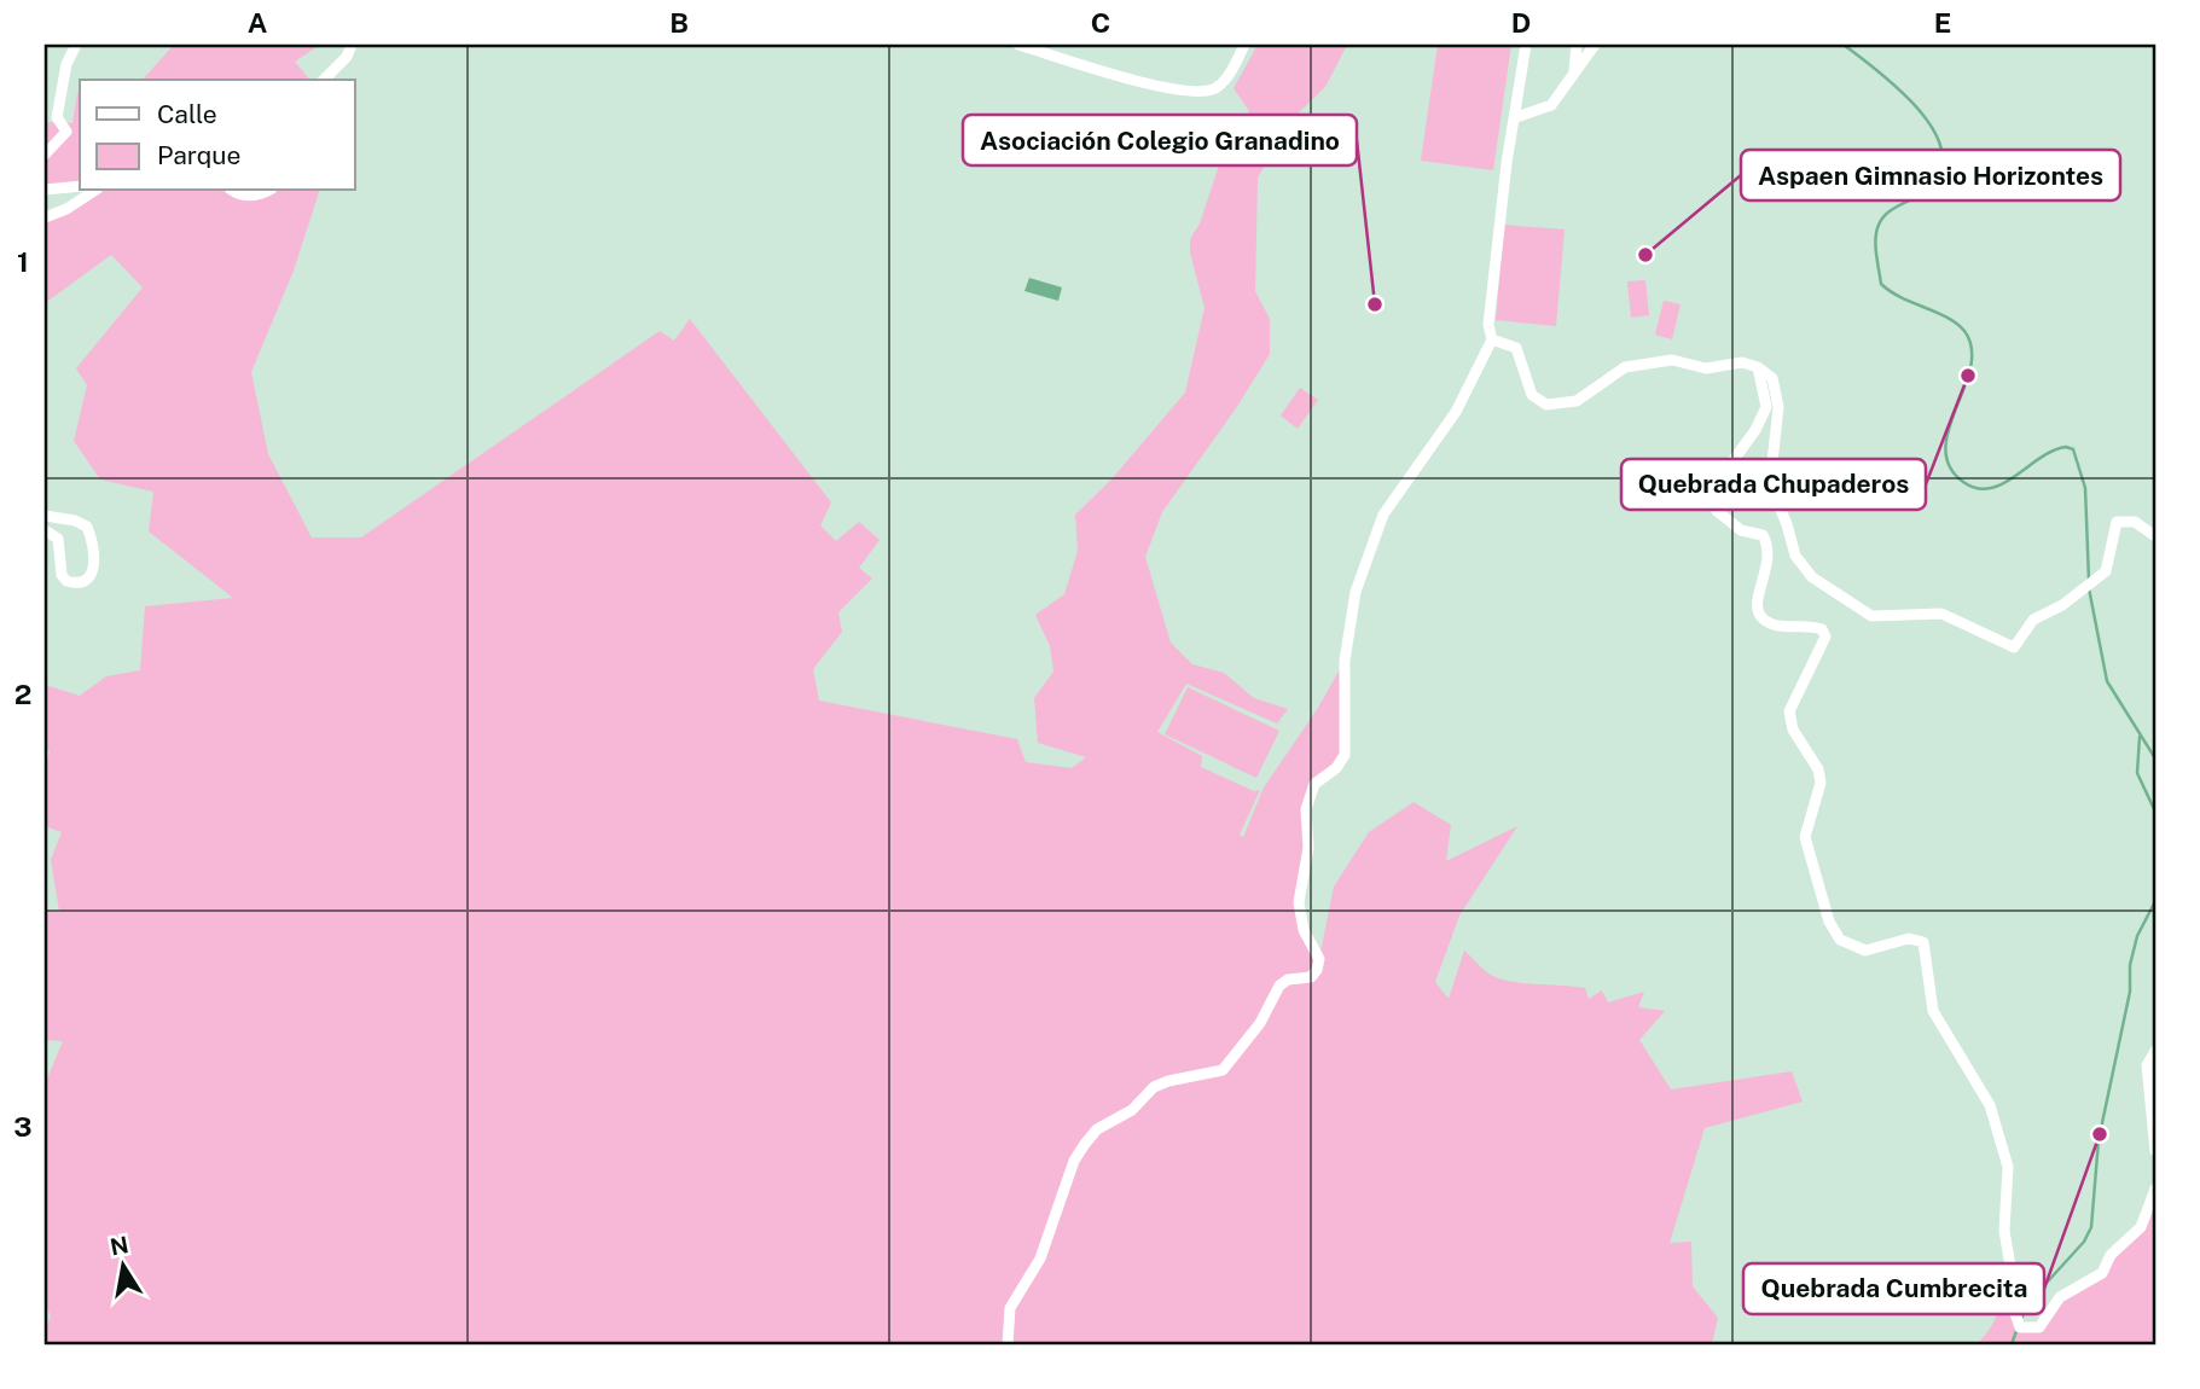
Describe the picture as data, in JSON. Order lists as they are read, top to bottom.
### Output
{
  "places": [
    "Aspaen Gimnasio Horizontes",
    "Asociación Colegio Granadino",
    "Quebrada Chupaderos",
    "Quebrada Cumbrecita"
  ],
  "legend": ["Calle", "Parque"],
  "north": "top",
  "grid": {
    "columns": [
      "A",
      "B",
      "C",
      "D",
      "E"
    ],
    "rows": ["1", "2", "3"]
  }
}
